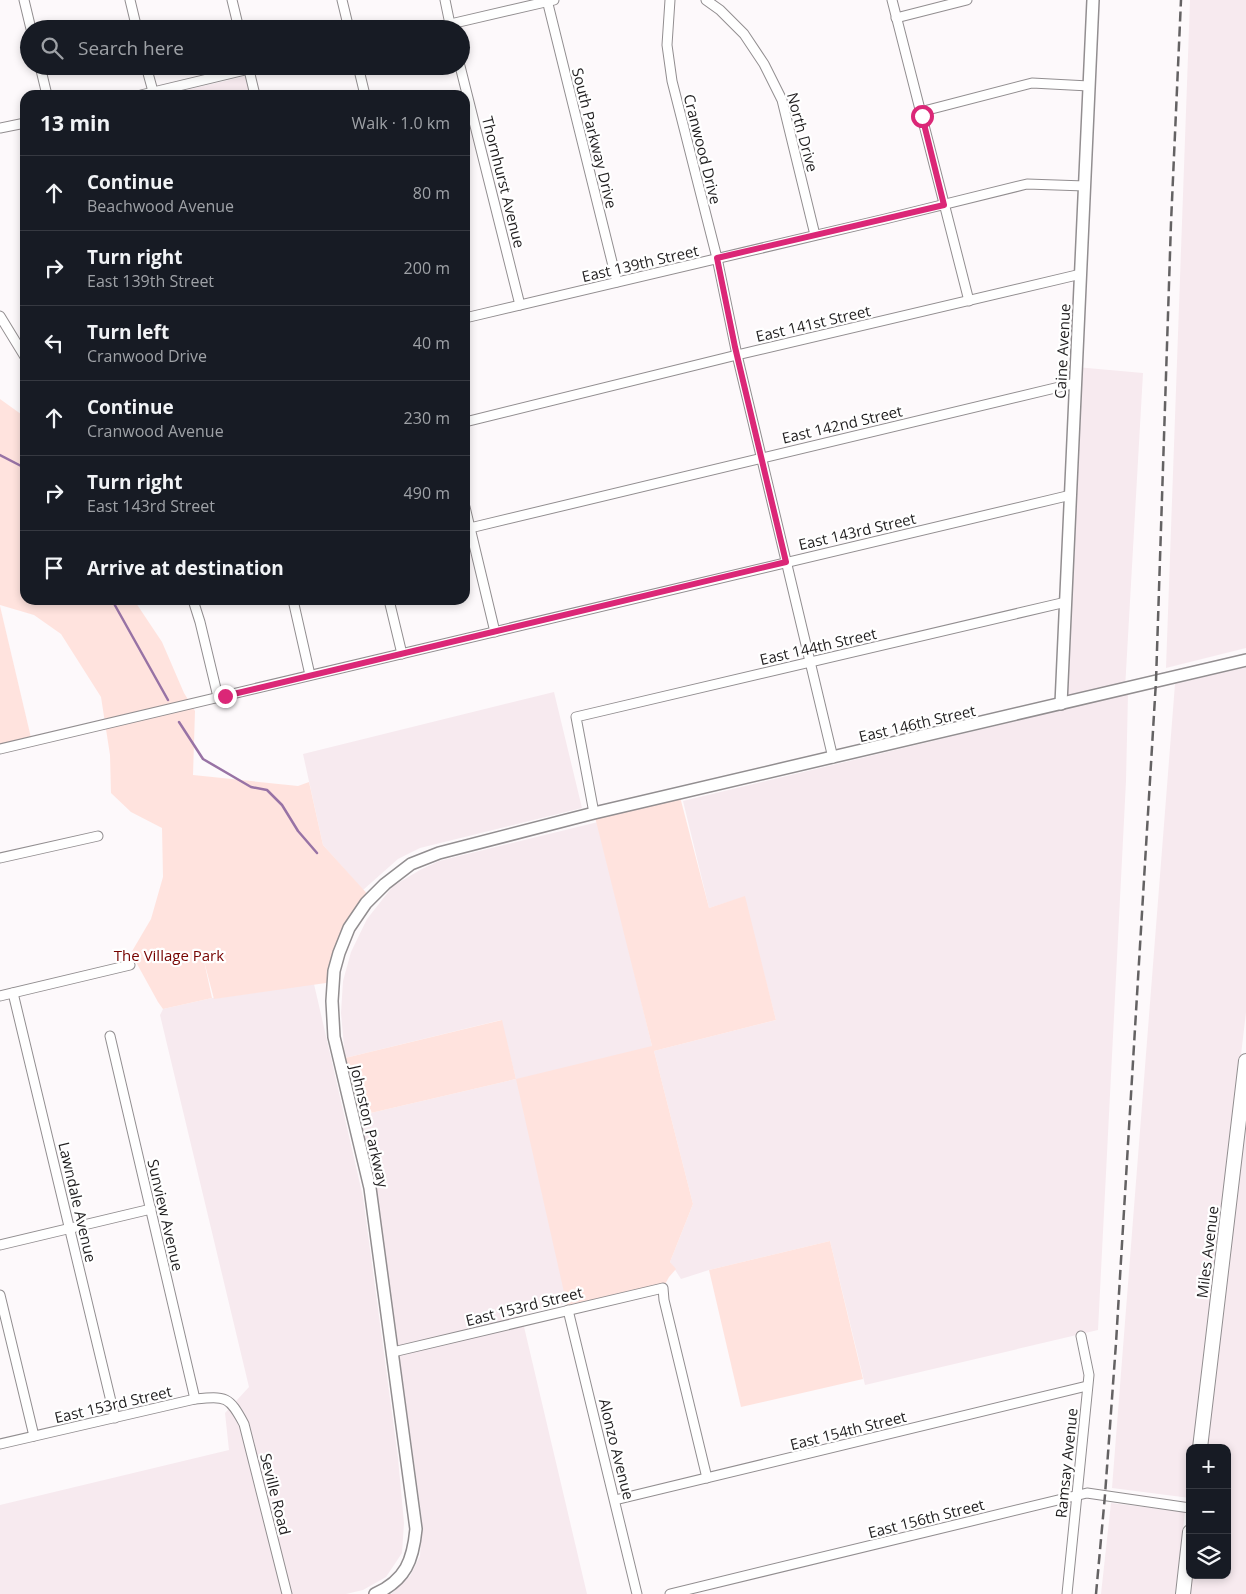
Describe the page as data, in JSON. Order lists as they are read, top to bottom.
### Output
{
  "streets": {
    "main road": ["Miles Avenue"],
    "street": [
      "North Drive",
      "South Parkway Drive",
      "Cranwood Drive",
      "Thornhurst Avenue",
      "East 139th Street",
      "East 141st Street",
      "Caine Avenue",
      "East 142nd Street",
      "East 143rd Street",
      "East 144th Street",
      "East 146th Street",
      "Johnston Parkway",
      "Lawndale Avenue",
      "Sunview Avenue",
      "East 153rd Street",
      "East 154th Street",
      "Alonzo Avenue",
      "Ramsay Avenue",
      "Seville Road",
      "East 156th Street"
    ]
  },
  "crossings": [
    ["North Drive", "East 139th Street"],
    ["South Parkway Drive", "East 139th Street"],
    ["Cranwood Drive", "East 139th Street"],
    ["Cranwood Drive", "East 141st Street"],
    ["Cranwood Drive", "East 142nd Street"],
    ["Cranwood Drive", "East 143rd Street"],
    ["Cranwood Drive", "East 144th Street"],
    ["Cranwood Drive", "East 146th Street"],
    ["Thornhurst Avenue", "East 139th Street"],
    ["East 139th Street", "Caine Avenue"],
    ["East 141st Street", "Caine Avenue"],
    ["Caine Avenue", "East 142nd Street"],
    ["Caine Avenue", "East 143rd Street"],
    ["Caine Avenue", "East 144th Street"],
    ["Caine Avenue", "East 146th Street"],
    ["East 144th Street", "East 146th Street"],
    ["East 144th Street", "Johnston Parkway"],
    ["East 146th Street", "Johnston Parkway"],
    ["Johnston Parkway", "East 153rd Street"],
    ["Lawndale Avenue", "East 153rd Street"],
    ["Sunview Avenue", "East 153rd Street"],
    ["East 153rd Street", "East 154th Street"],
    ["East 153rd Street", "Alonzo Avenue"],
    ["East 153rd Street", "Seville Road"],
    ["East 154th Street", "Alonzo Avenue"],
    ["East 154th Street", "Ramsay Avenue"],
    ["Ramsay Avenue", "East 156th Street"]
  ],
  "parks": ["The Village Park"],
  "page": {
    "search": "Search here",
    "heading": ["13 min", "Walk · 1.0 km"],
    "list": [
      ["Continue", "Beachwood Avenue", "80 m"],
      ["Turn right", "East 139th Street", "200 m"],
      ["Turn left", "Cranwood Drive", "40 m"],
      ["Continue", "Cranwood Avenue", "230 m"],
      ["Turn right", "East 143rd Street", "490 m"],
      "Arrive at destination"
    ],
    "map_buttons": ["+", "−"]
  }
}
